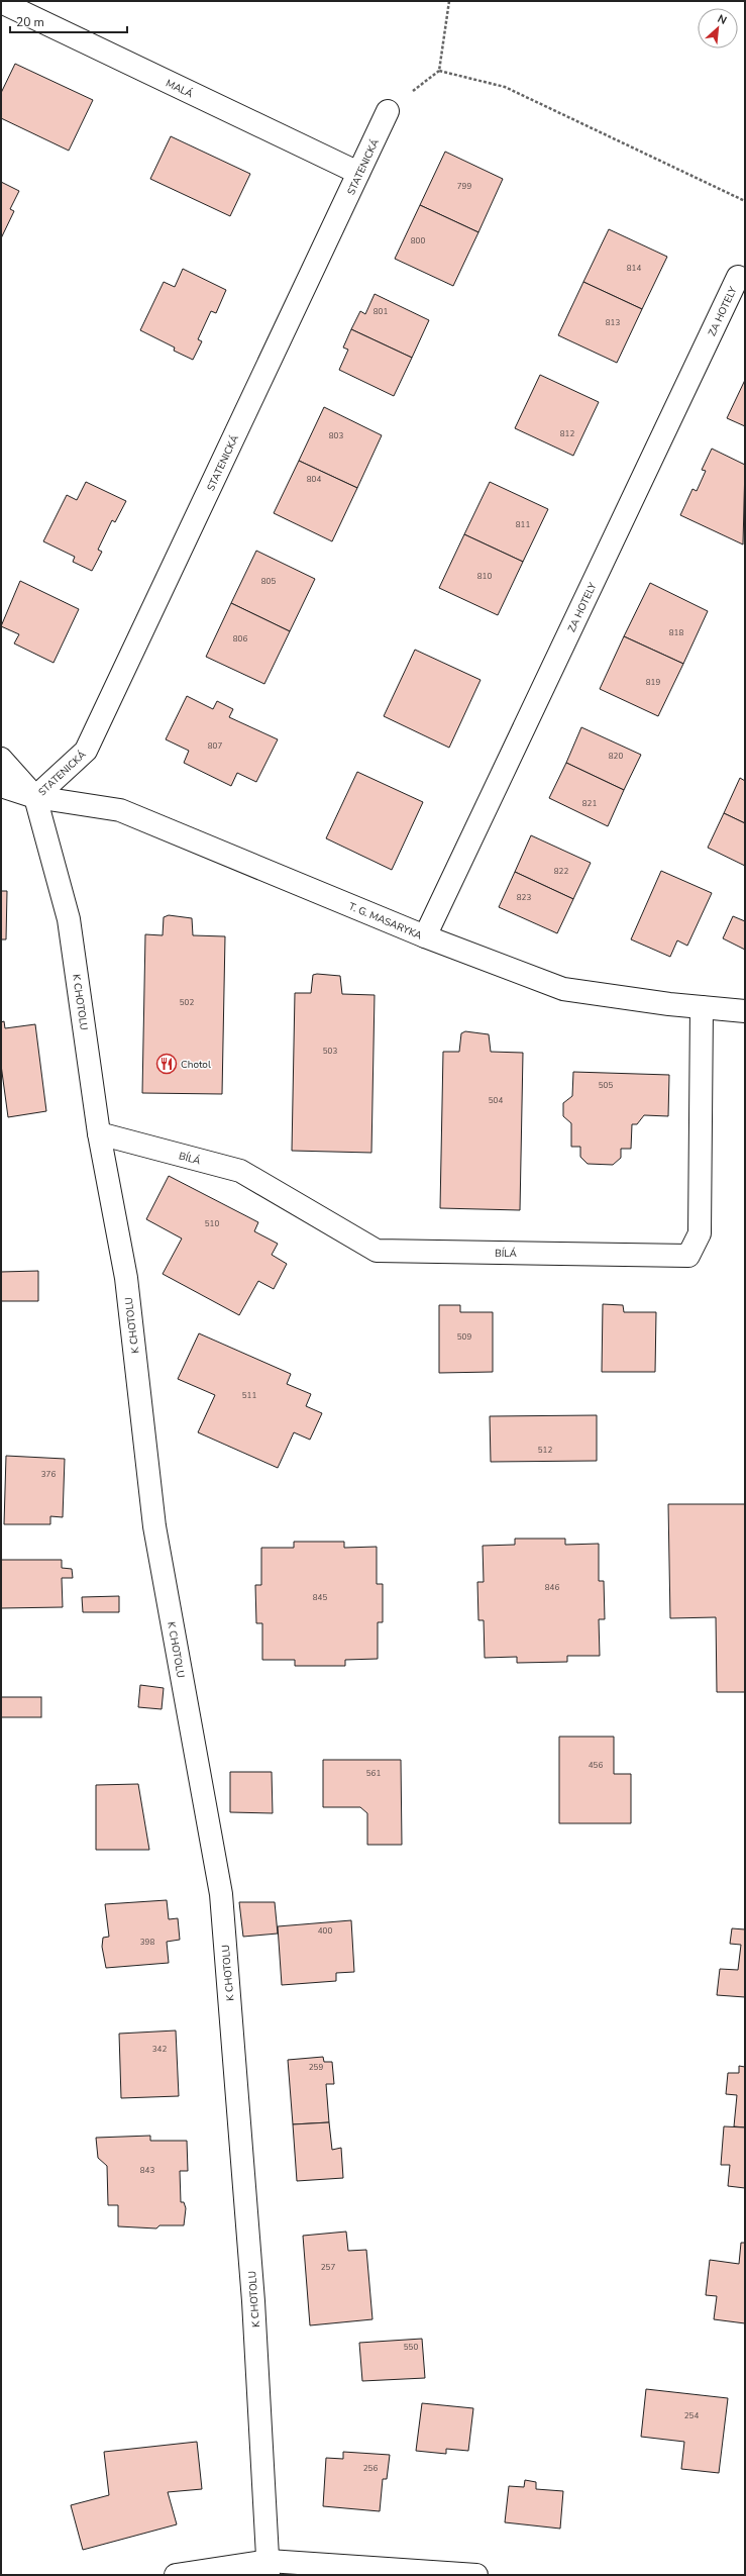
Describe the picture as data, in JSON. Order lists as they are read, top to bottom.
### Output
{
  "streets": {
    "street": [
      "MALÁ",
      "STATENICKÁ",
      "ZA HOTELY",
      "T. G. MASARYKA",
      "K CHOTOLU",
      "BÍLÁ"
    ]
  },
  "crossings": [
    ["MALÁ", "STATENICKÁ"],
    ["STATENICKÁ", "T. G. MASARYKA"],
    ["STATENICKÁ", "K CHOTOLU"],
    ["ZA HOTELY", "T. G. MASARYKA"],
    ["T. G. MASARYKA", "K CHOTOLU"],
    ["T. G. MASARYKA", "BÍLÁ"],
    ["K CHOTOLU", "BÍLÁ"]
  ],
  "places": {
    "restaurant": ["Chotol"]
  },
  "house_numbers": [
    "799",
    "800",
    "814",
    "801",
    "813",
    "812",
    "803",
    "804",
    "811",
    "810",
    "805",
    "818",
    "806",
    "819",
    "807",
    "820",
    "821",
    "822",
    "823",
    "502",
    "503",
    "505",
    "504",
    "510",
    "509",
    "511",
    "512",
    "376",
    "846",
    "845",
    "456",
    "561",
    "400",
    "398",
    "342",
    "259",
    "843",
    "257",
    "550",
    "254",
    "256"
  ],
  "scale_bar": "20 m",
  "north": "top right"
}
